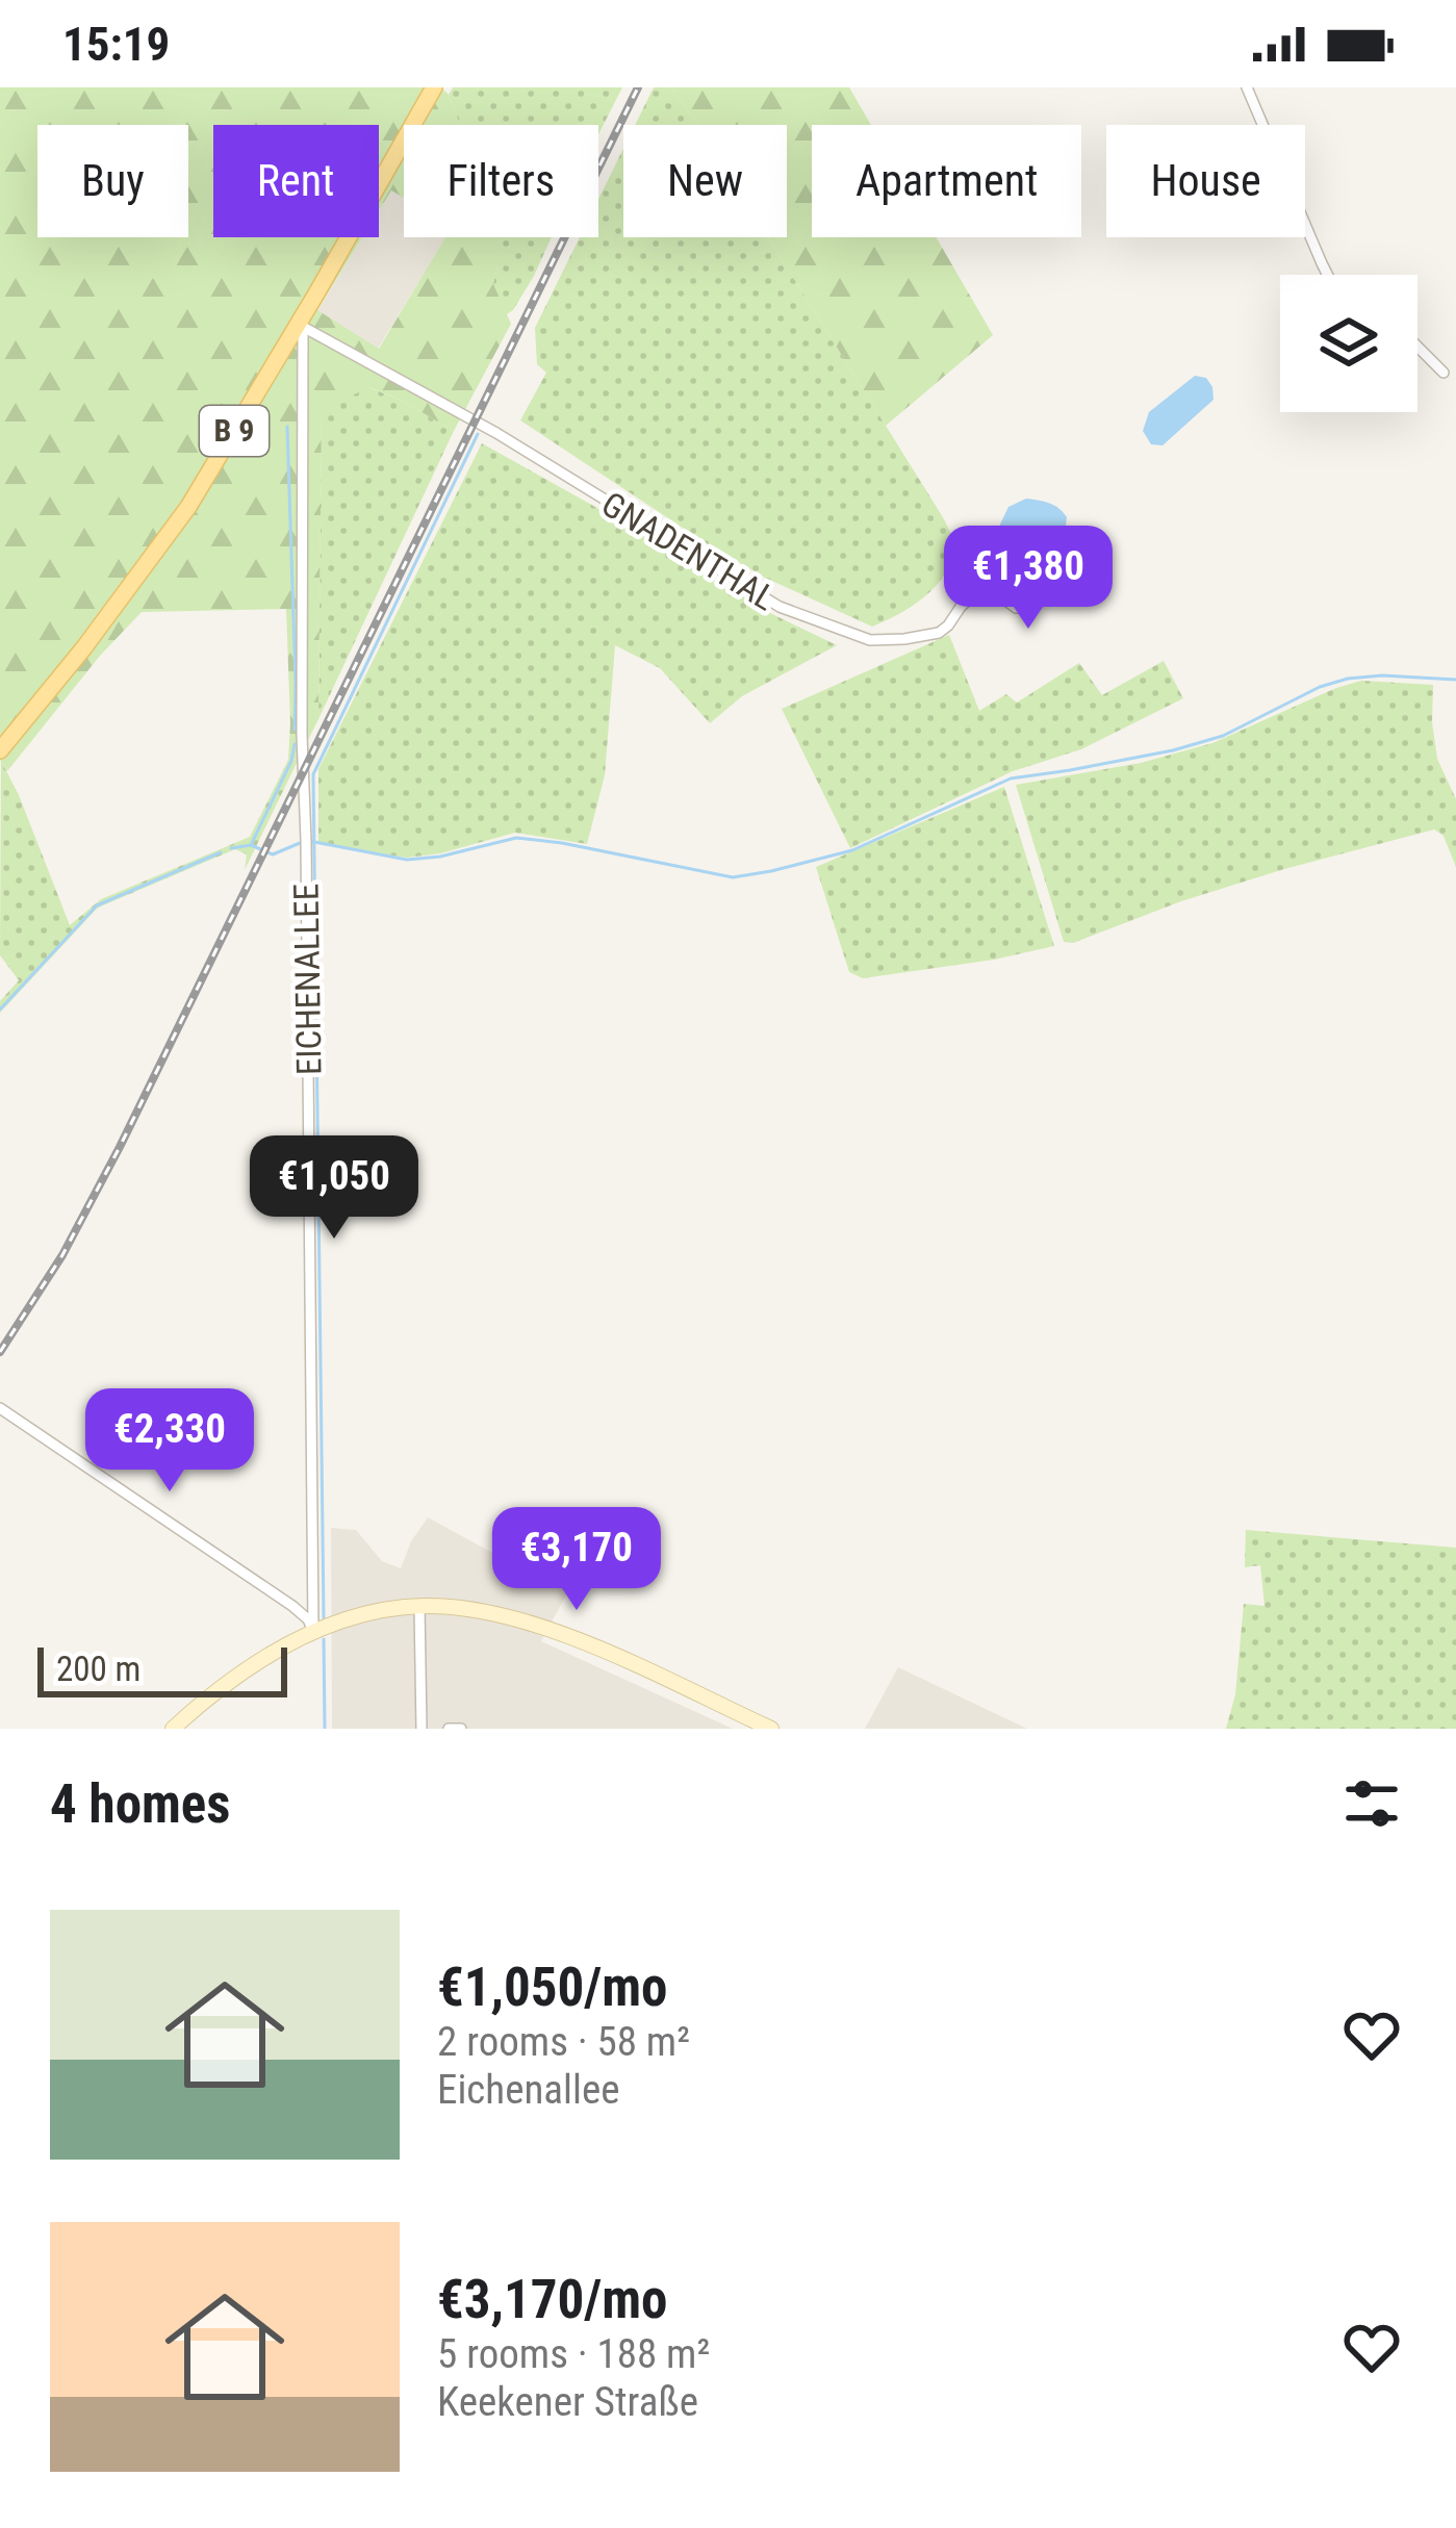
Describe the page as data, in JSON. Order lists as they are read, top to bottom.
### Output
{
  "streets": {
    "main road": ["B 9"],
    "street": ["GNADENTHAL", "EICHENALLEE"]
  },
  "crossings": [
    ["B 9", "GNADENTHAL"],
    ["B 9", "EICHENALLEE"],
    ["GNADENTHAL", "EICHENALLEE"]
  ],
  "scale_bar": "200 m",
  "page": {
    "status": "15:19",
    "chip": [
      "Buy",
      "Rent",
      "Filters",
      "New",
      "Apartment",
      "House"
    ],
    "price": [
      "€1,380",
      "€1,050",
      "€2,330",
      "€3,170"
    ],
    "scale": "200 m",
    "heading": "4 homes",
    "list": [
      {
        "name": "€1,050/mo",
        "note": "2 rooms · 58 m² · Eichenallee"
      },
      {
        "name": "€3,170/mo",
        "note": "5 rooms · 188 m² · Keekener Straße"
      }
    ]
  }
}
